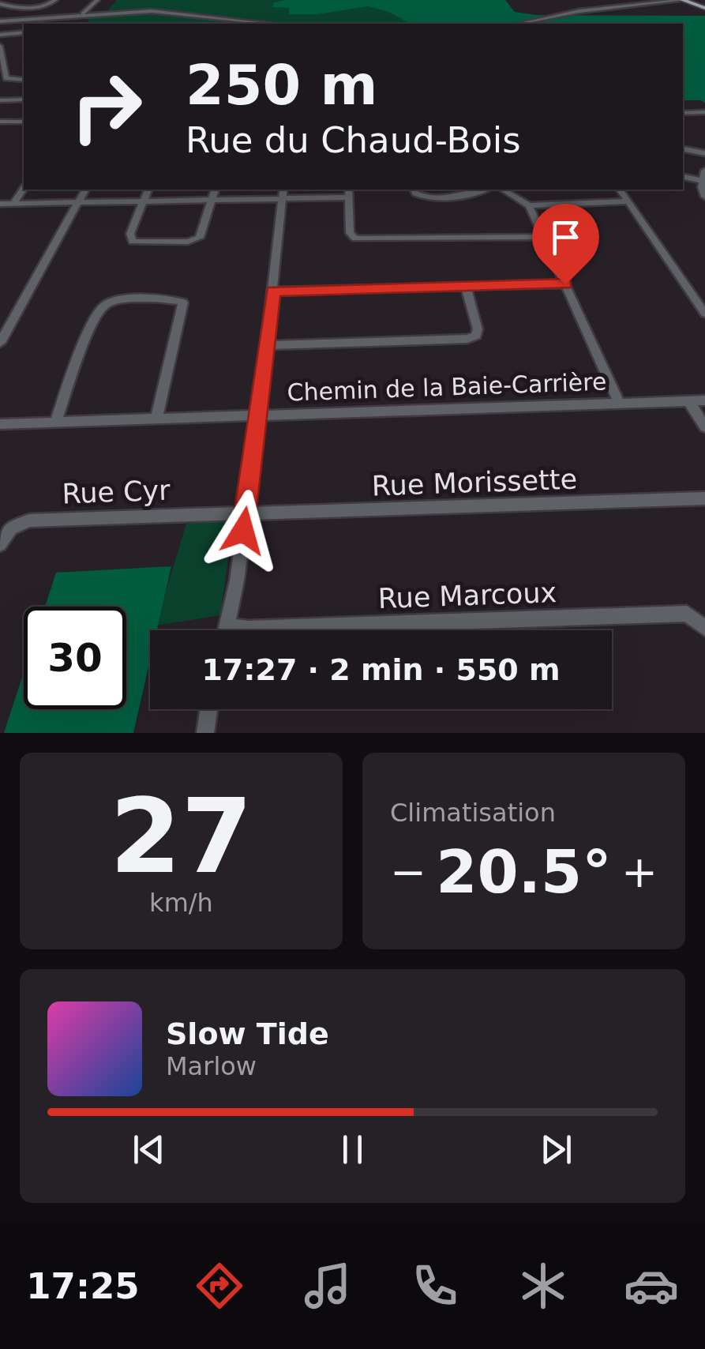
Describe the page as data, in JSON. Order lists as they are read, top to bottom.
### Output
{
  "streets": {
    "street": [
      "Chemin de la Baie-Carrière",
      "Rue Morissette",
      "Rue Cyr",
      "Rue Marcoux"
    ]
  },
  "crossings": [
    ["Rue Morissette", "Rue Cyr"]
  ],
  "page": {
    "turn": ["250 m", "Rue du Chaud-Bois"],
    "limit": "30",
    "trip": "17:27 · 2 min · 550 m",
    "tile": [
      ["27", "km/h"],
      "Climatisation"
    ],
    "heat": ["−", "20.5°", "+"],
    "song": ["Slow Tide", "Marlow"],
    "tabs": "17:25"
  }
}
